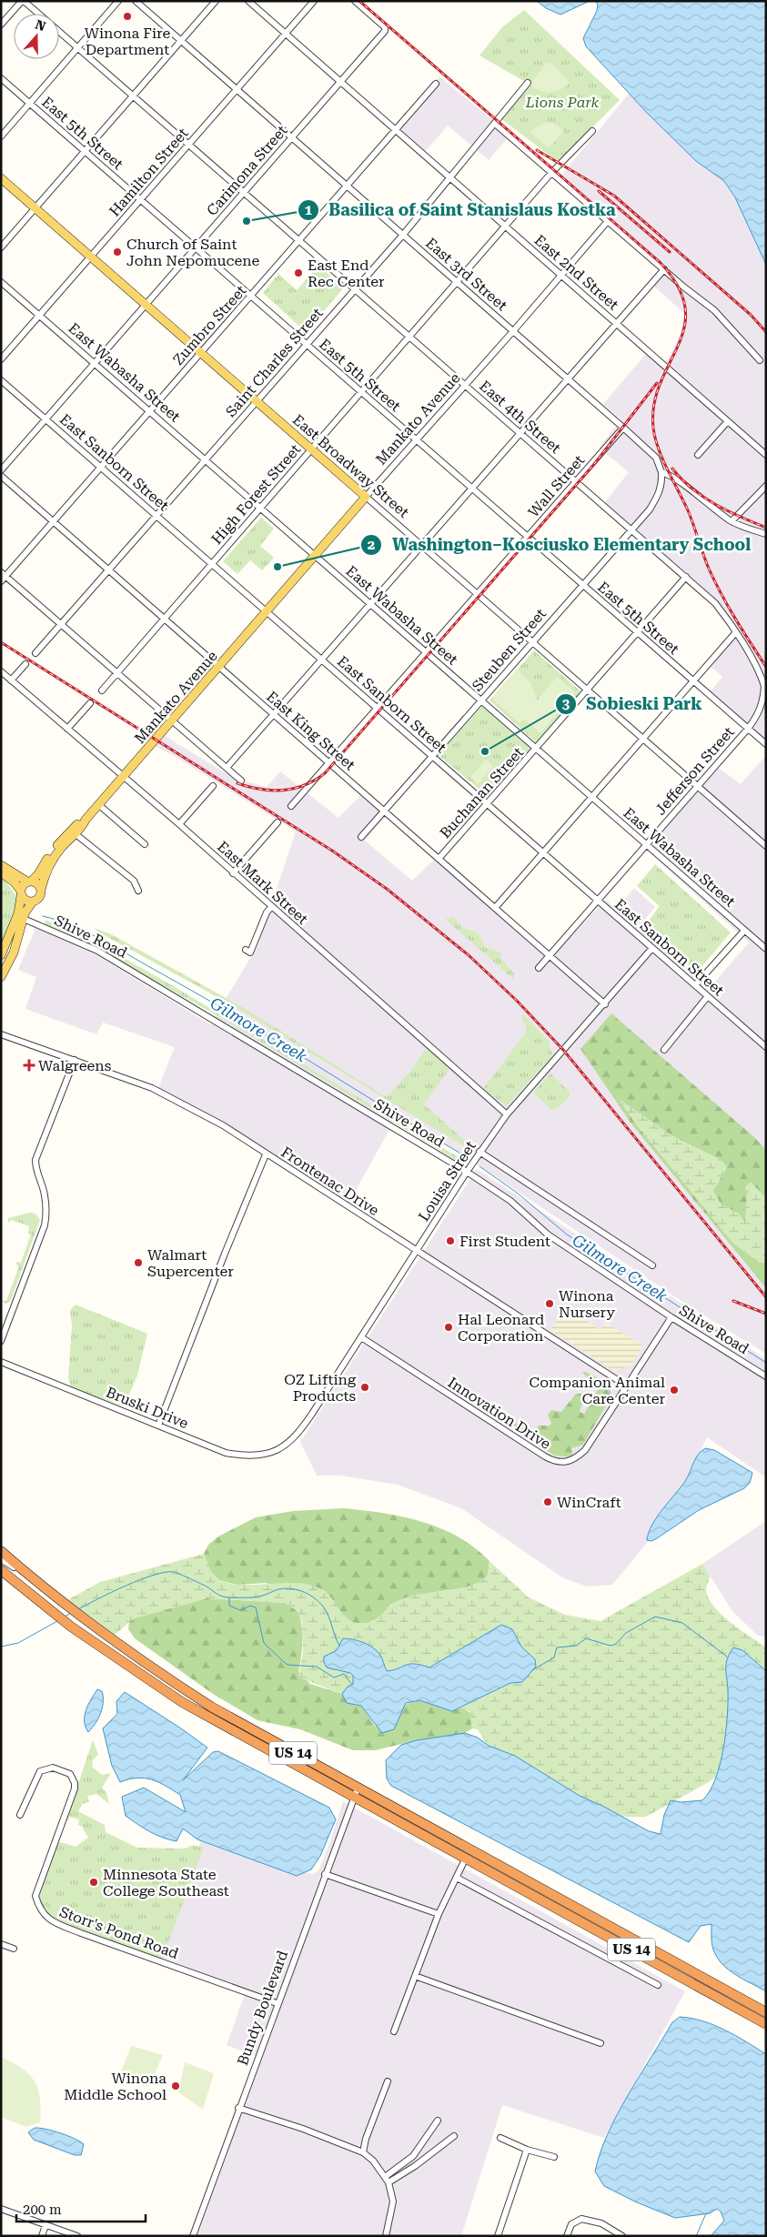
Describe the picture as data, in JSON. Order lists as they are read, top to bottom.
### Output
{
  "streets": {
    "highway": ["US 14"],
    "main road": ["Mankato Avenue", "East Broadway Street"],
    "street": [
      "East 5th Street",
      "Carimona Street",
      "Hamilton Street",
      "East 2nd Street",
      "East 3rd Street",
      "Zumbro Street",
      "Saint Charles Street",
      "East Wabasha Street",
      "East 4th Street",
      "East Sanborn Street",
      "Wall Street",
      "High Forest Street",
      "Steuben Street",
      "East King Street",
      "Jefferson Street",
      "Buchanan Street",
      "East Mark Street",
      "Shive Road",
      "Frontenac Drive",
      "Louisa Street",
      "Bruski Drive",
      "Innovation Drive",
      "Storr's Pond Road",
      "Bundy Boulevard"
    ]
  },
  "crossings": [
    ["East 5th Street", "Carimona Street"],
    ["East 5th Street", "Hamilton Street"],
    ["East 5th Street", "Zumbro Street"],
    ["East 5th Street", "Saint Charles Street"],
    ["East 5th Street", "Mankato Avenue"],
    ["East 5th Street", "Wall Street"],
    ["East 5th Street", "High Forest Street"],
    ["East 5th Street", "Steuben Street"],
    ["East 5th Street", "Jefferson Street"],
    ["East 5th Street", "Buchanan Street"],
    ["Carimona Street", "East 2nd Street"],
    ["Carimona Street", "East 3rd Street"],
    ["Carimona Street", "East Wabasha Street"],
    ["Carimona Street", "East 4th Street"],
    ["Carimona Street", "East Sanborn Street"],
    ["Carimona Street", "East Broadway Street"],
    ["Hamilton Street", "East 2nd Street"],
    ["Hamilton Street", "East 3rd Street"],
    ["Hamilton Street", "East Wabasha Street"],
    ["Hamilton Street", "East 4th Street"],
    ["Hamilton Street", "East Broadway Street"],
    ["East 2nd Street", "Zumbro Street"],
    ["East 2nd Street", "Saint Charles Street"],
    ["East 2nd Street", "Mankato Avenue"],
    ["East 2nd Street", "High Forest Street"],
    ["East 3rd Street", "Zumbro Street"],
    ["East 3rd Street", "Saint Charles Street"],
    ["East 3rd Street", "Mankato Avenue"],
    ["East 3rd Street", "Wall Street"],
    ["East 3rd Street", "High Forest Street"],
    ["East 3rd Street", "Steuben Street"],
    ["Zumbro Street", "East Wabasha Street"],
    ["Zumbro Street", "East 4th Street"],
    ["Zumbro Street", "East Sanborn Street"],
    ["Zumbro Street", "East Broadway Street"],
    ["Zumbro Street", "East King Street"],
    ["Saint Charles Street", "East Wabasha Street"],
    ["Saint Charles Street", "East 4th Street"],
    ["Saint Charles Street", "East Sanborn Street"],
    ["Saint Charles Street", "East Broadway Street"],
    ["Saint Charles Street", "East King Street"],
    ["East Wabasha Street", "Mankato Avenue"],
    ["East Wabasha Street", "Wall Street"],
    ["East Wabasha Street", "High Forest Street"],
    ["East Wabasha Street", "Steuben Street"],
    ["East Wabasha Street", "Jefferson Street"],
    ["East Wabasha Street", "Buchanan Street"],
    ["East 4th Street", "Mankato Avenue"],
    ["East 4th Street", "Wall Street"],
    ["East 4th Street", "High Forest Street"],
    ["East 4th Street", "Steuben Street"],
    ["East 4th Street", "Jefferson Street"],
    ["East 4th Street", "Buchanan Street"],
    ["Mankato Avenue", "East Sanborn Street"],
    ["Mankato Avenue", "East Broadway Street"],
    ["Mankato Avenue", "East King Street"],
    ["Mankato Avenue", "East Mark Street"],
    ["Mankato Avenue", "Shive Road"],
    ["East Sanborn Street", "Wall Street"],
    ["East Sanborn Street", "High Forest Street"],
    ["East Sanborn Street", "Steuben Street"],
    ["East Sanborn Street", "Jefferson Street"],
    ["East Sanborn Street", "Buchanan Street"],
    ["East Sanborn Street", "Louisa Street"],
    ["East Broadway Street", "Wall Street"],
    ["East Broadway Street", "High Forest Street"],
    ["East Broadway Street", "Steuben Street"],
    ["East Broadway Street", "Jefferson Street"],
    ["East Broadway Street", "Buchanan Street"],
    ["Wall Street", "East King Street"],
    ["High Forest Street", "East King Street"],
    ["Steuben Street", "East King Street"],
    ["East King Street", "Jefferson Street"],
    ["East King Street", "Buchanan Street"],
    ["East King Street", "Louisa Street"],
    ["East Mark Street", "Louisa Street"],
    ["Shive Road", "Louisa Street"],
    ["Shive Road", "Innovation Drive"],
    ["Frontenac Drive", "Louisa Street"],
    ["Frontenac Drive", "Innovation Drive"],
    ["Louisa Street", "Bruski Drive"],
    ["Louisa Street", "Innovation Drive"],
    ["US 14", "Bundy Boulevard"],
    ["Storr's Pond Road", "Bundy Boulevard"]
  ],
  "water": ["Gilmore Creek"],
  "parks": ["Lions Park"],
  "places": {
    "other": [
      "Winona Fire Department",
      "Basilica of Saint Stanislaus Kostka",
      "Church of Saint John Nepomucene",
      "East End Rec Center",
      "Washington–Kosciusko Elementary School",
      "Sobieski Park",
      "First Student",
      "Walmart Supercenter",
      "Winona Nursery",
      "Hal Leonard Corporation",
      "OZ Lifting Products",
      "Companion Animal Care Center",
      "WinCraft",
      "Minnesota State College Southeast",
      "Winona Middle School"
    ],
    "health": ["Walgreens"]
  },
  "scale_bar": "200 m",
  "north": "top"
}
